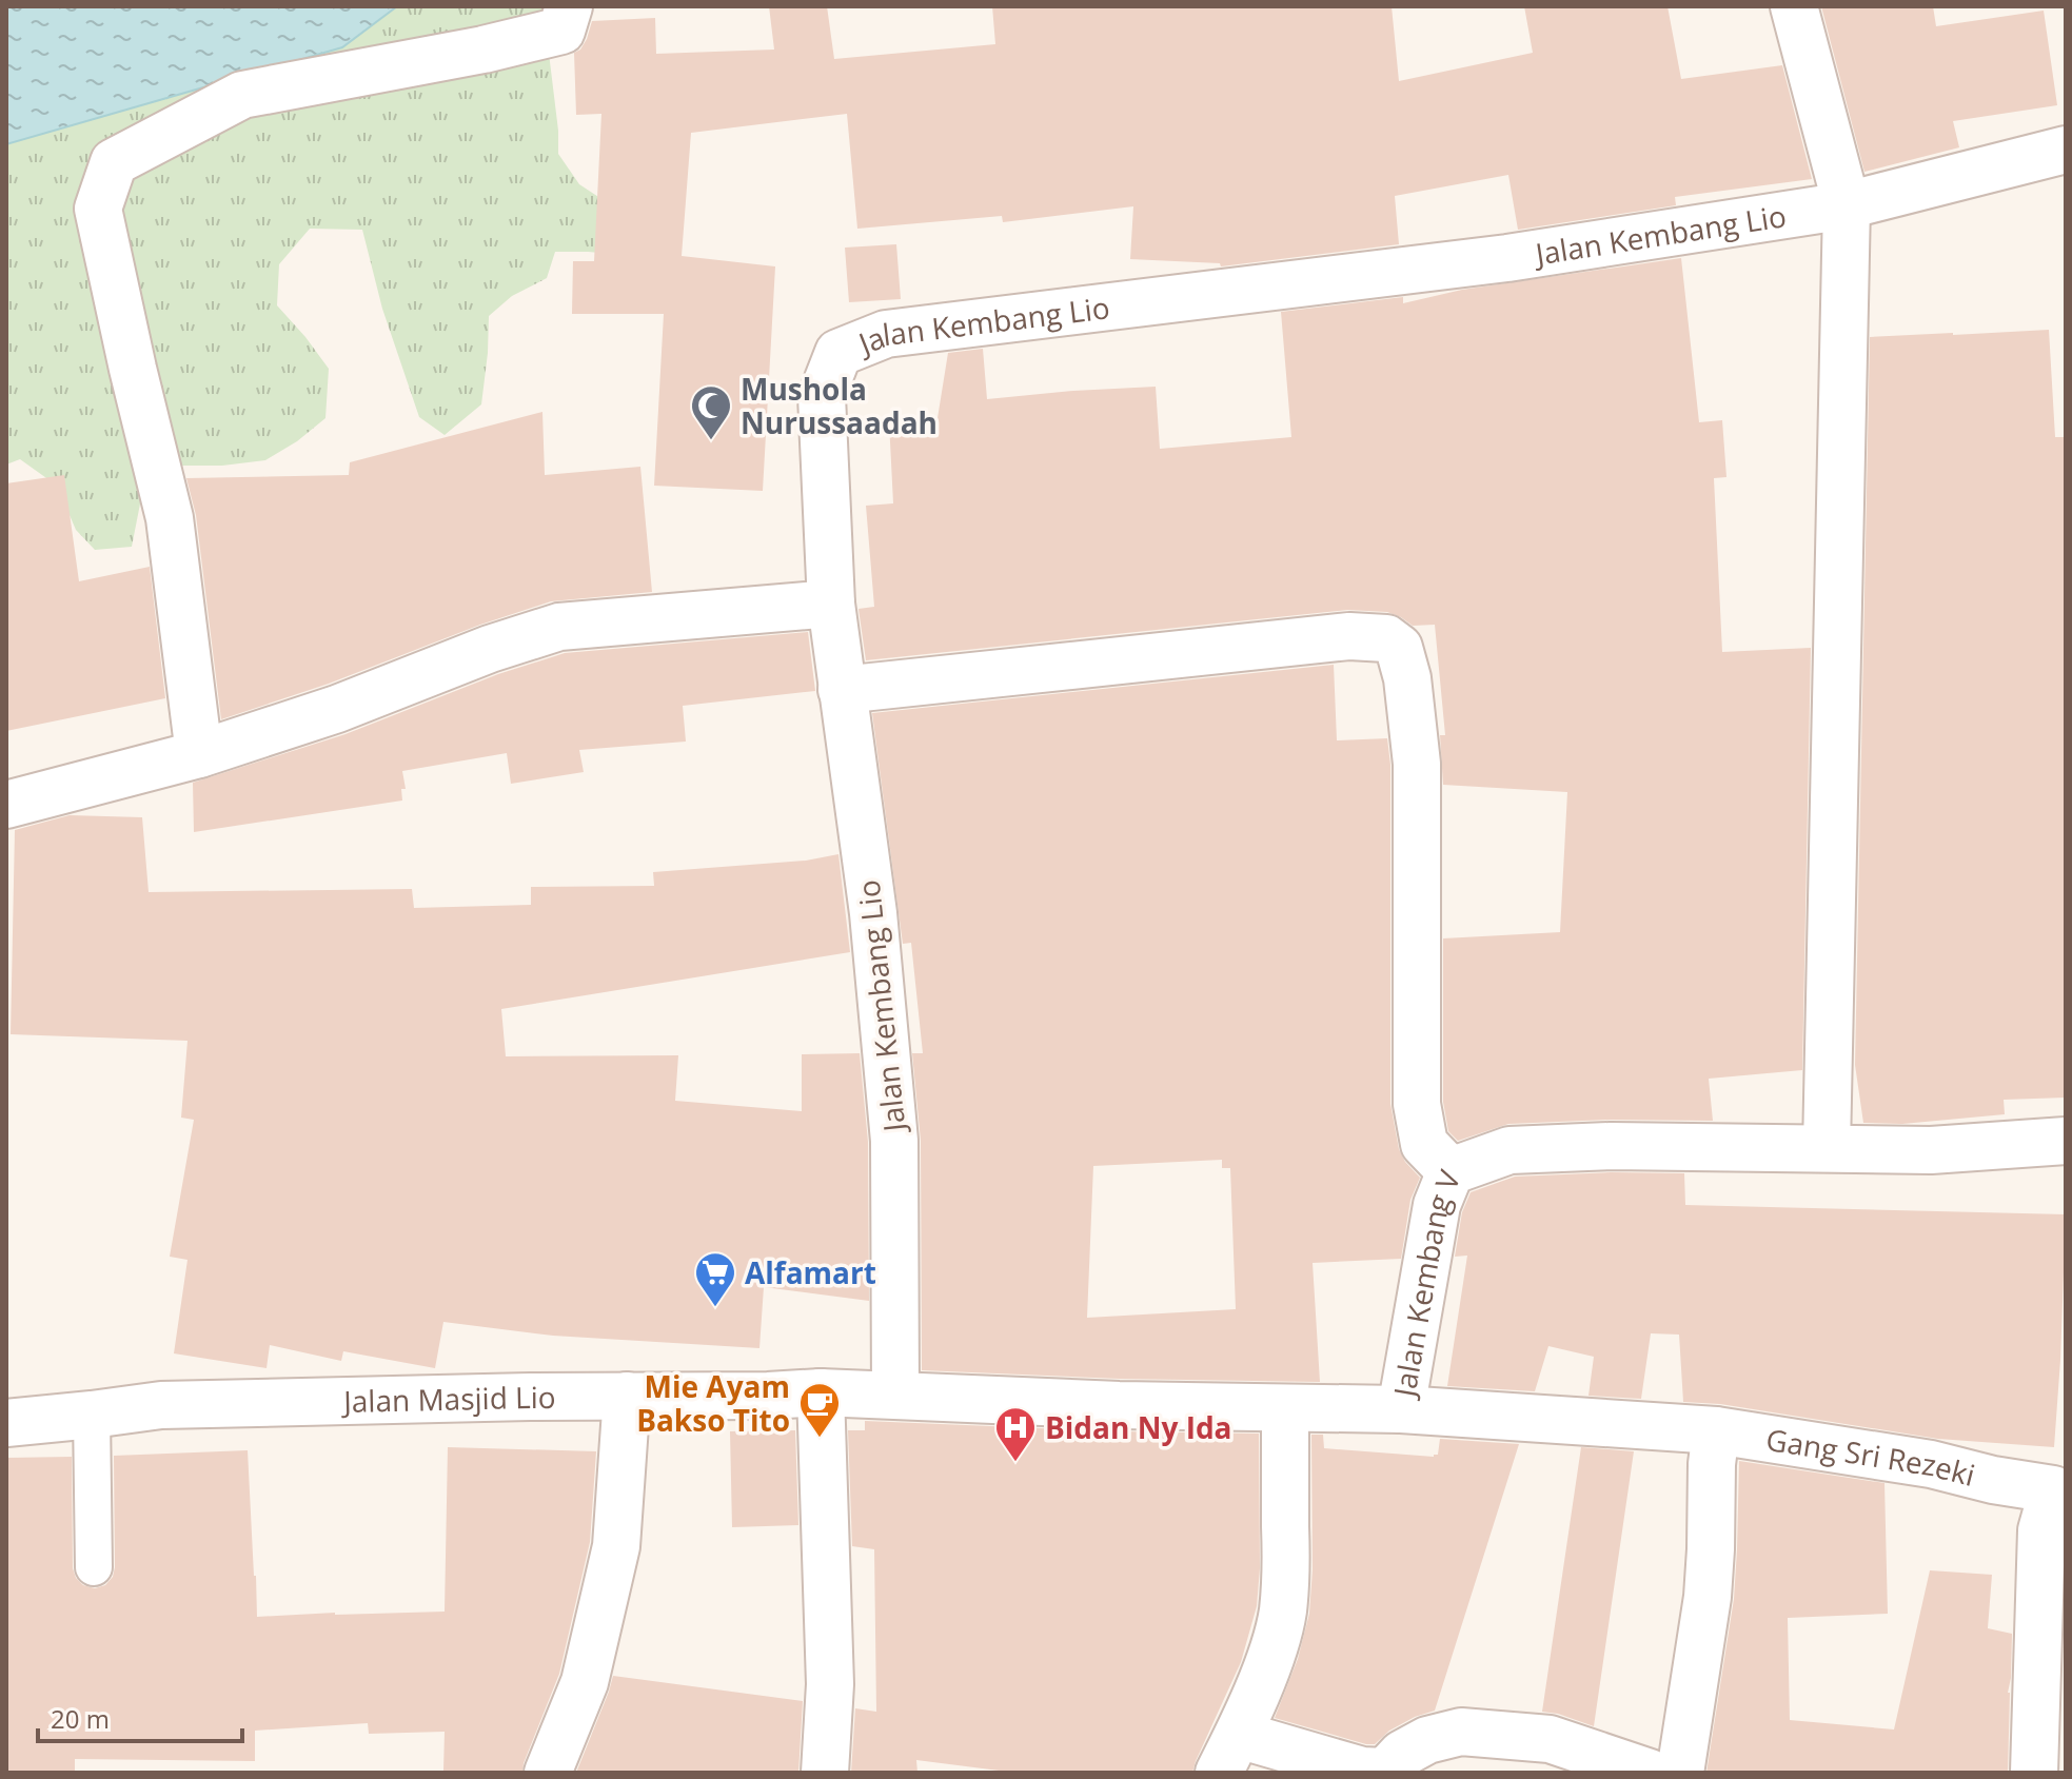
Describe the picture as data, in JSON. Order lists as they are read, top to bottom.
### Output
{
  "streets": {
    "street": [
      "Jalan Kembang Lio",
      "Jalan Kembang V",
      "Jalan Masjid Lio",
      "Gang Sri Rezeki"
    ]
  },
  "crossings": [
    ["Jalan Kembang Lio", "Jalan Kembang V"],
    ["Jalan Kembang Lio", "Jalan Masjid Lio"],
    ["Jalan Kembang V", "Jalan Masjid Lio"],
    ["Jalan Kembang V", "Gang Sri Rezeki"]
  ],
  "places": {
    "mosque": ["Mushola Nurussaadah"],
    "supermarket": ["Alfamart"],
    "cafe": ["Mie Ayam Bakso Tito"],
    "hospital": ["Bidan Ny Ida"]
  },
  "scale_bar": "20 m"
}
